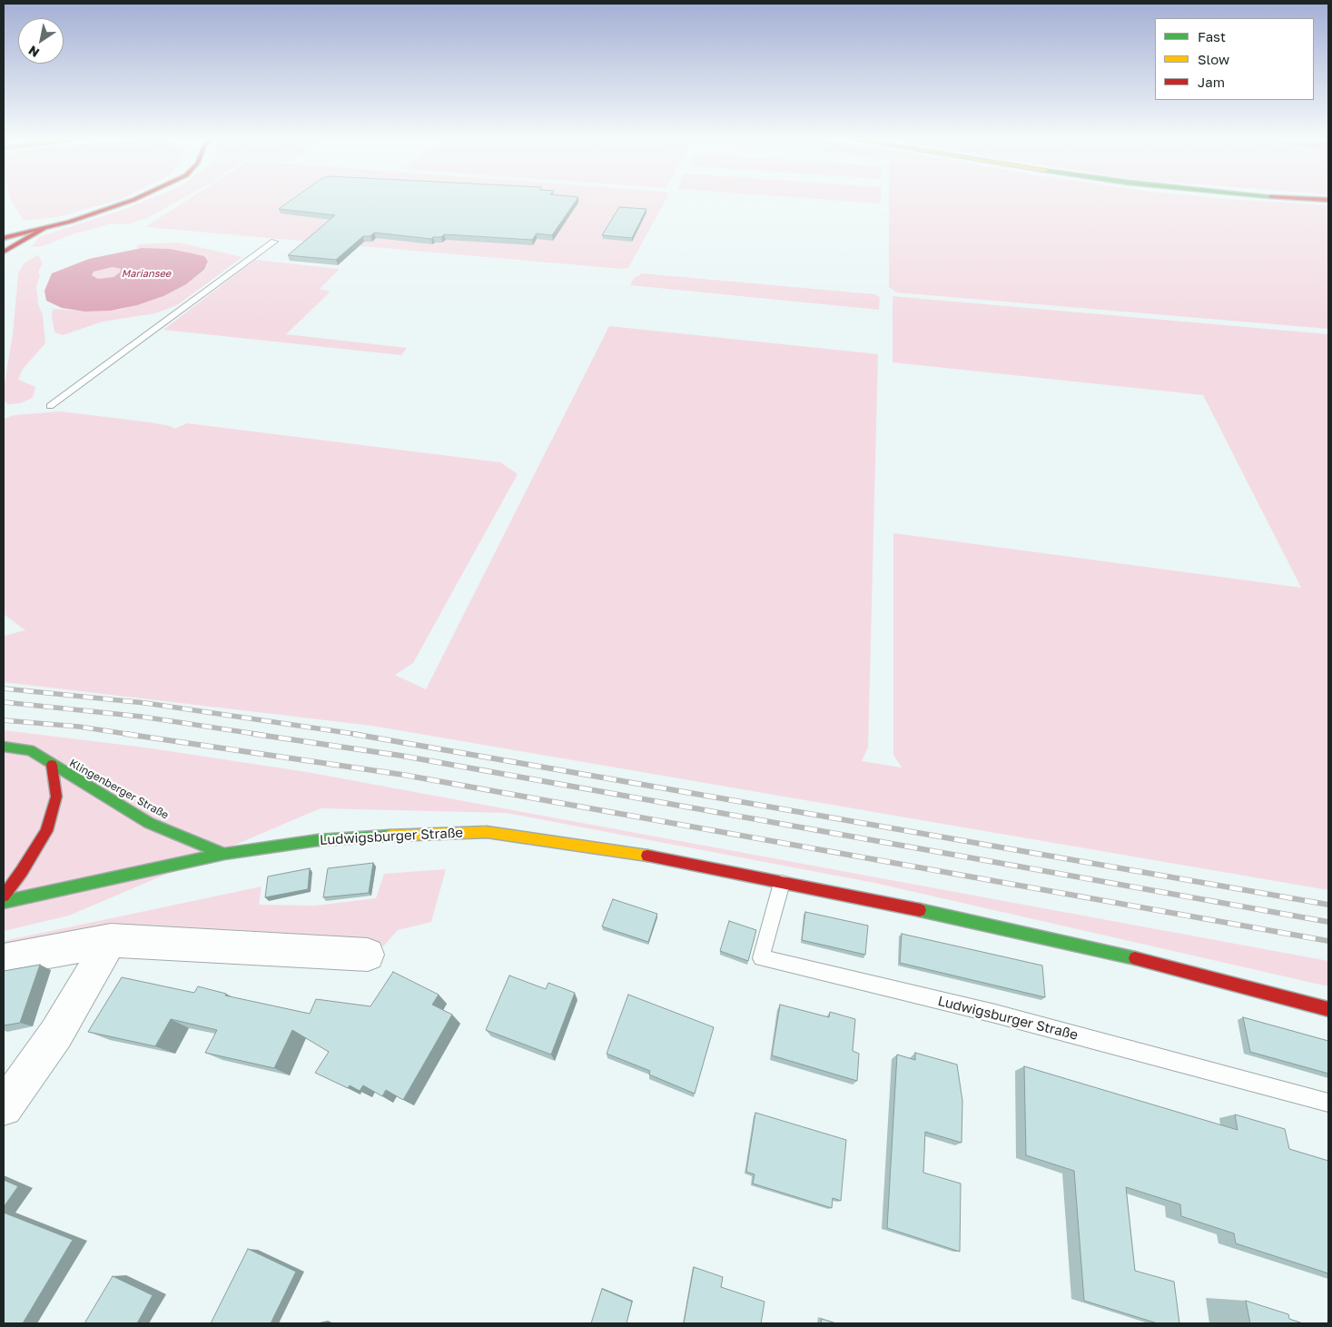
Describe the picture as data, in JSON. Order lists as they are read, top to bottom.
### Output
{
  "streets": {
    "main road": ["Klingenberger Straße", "Ludwigsburger Straße"]
  },
  "crossings": [
    ["Klingenberger Straße", "Ludwigsburger Straße"]
  ],
  "water": ["Mariansee"],
  "legend": ["Fast", "Slow", "Jam"],
  "north": "bottom left"
}
